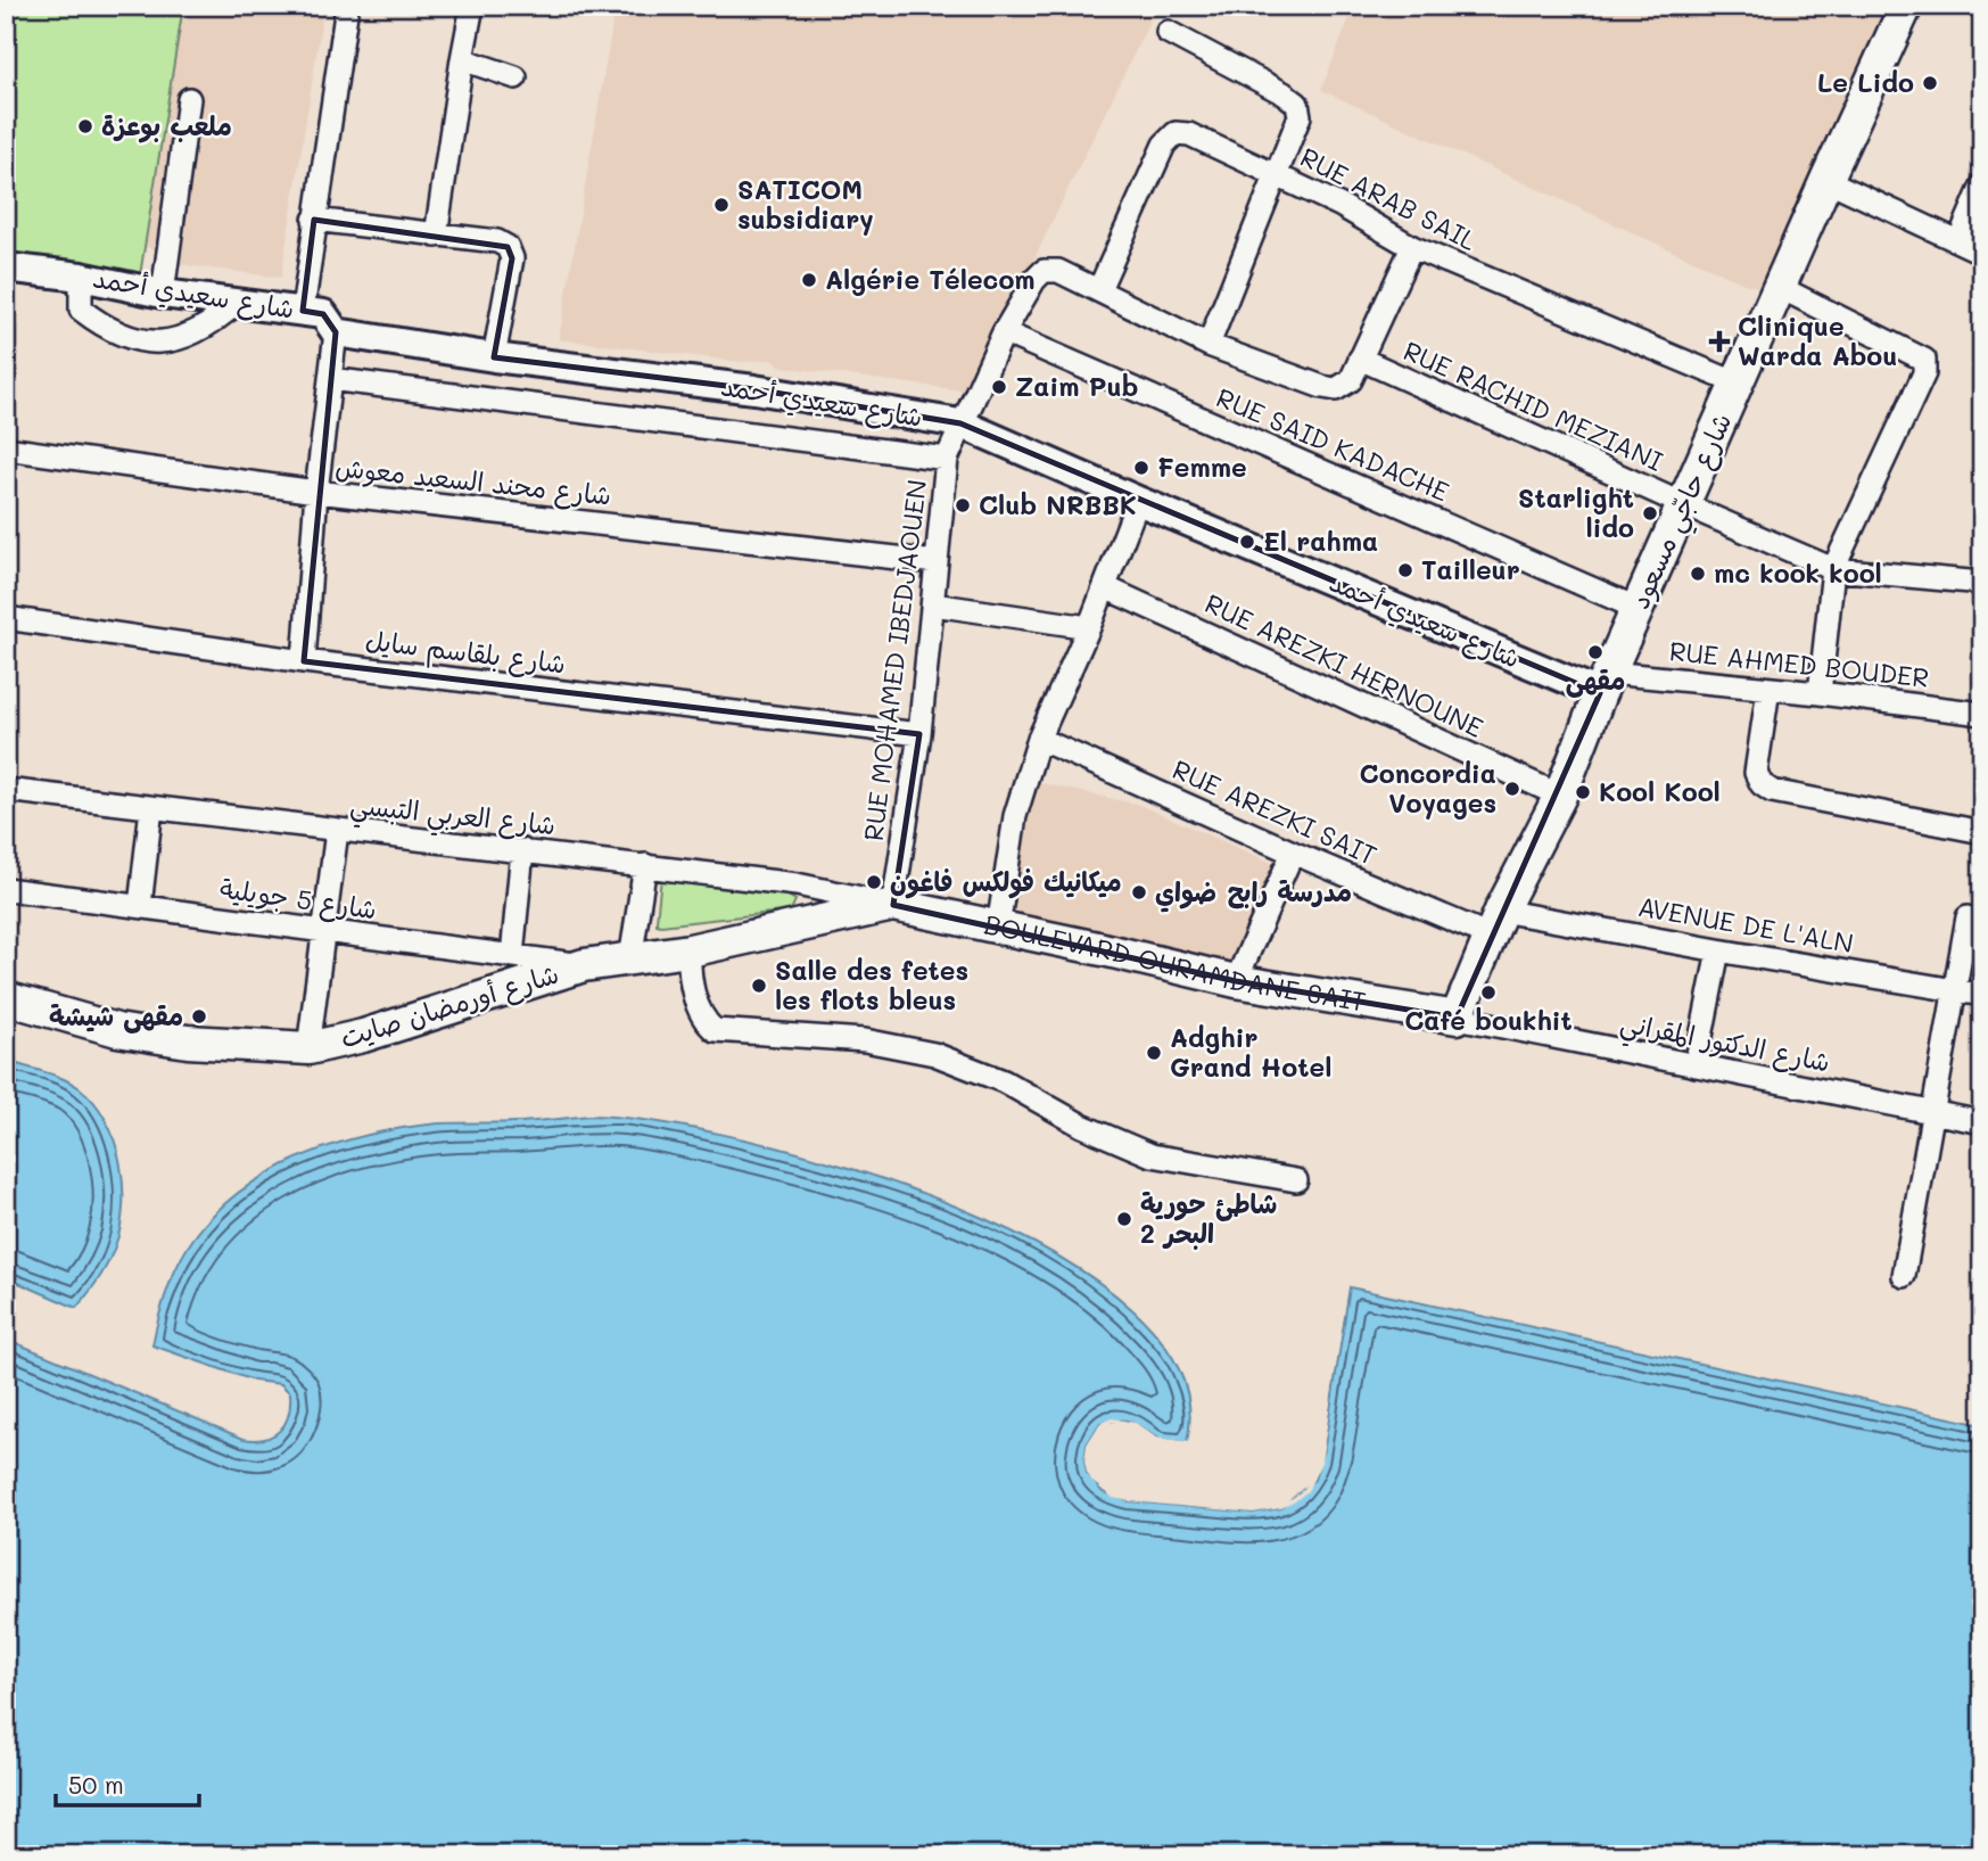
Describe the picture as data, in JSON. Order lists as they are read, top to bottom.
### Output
{
  "streets": {
    "main road": ["شارع حاجّي مسعود", "BOULEVARD OURAMDANE SAIT", "شارع أورمضان صايت"],
    "street": [
      "RUE ARAB SAIL",
      "شارع سعيدي أحمد",
      "RUE RACHID MEZIANI",
      "RUE SAID KADACHE",
      "شارع محند السعيد معوش",
      "شارع بلقاسم سايل",
      "RUE MOHAMED IBEDJAOUEN",
      "RUE AHMED BOUDER",
      "RUE AREZKI HERNOUNE",
      "RUE AREZKI SAIT",
      "شارع العربي التبسي",
      "شارع 5 جويلية",
      "AVENUE DE L'ALN",
      "شارع الدكتور المقراني"
    ]
  },
  "crossings": [
    ["RUE ARAB SAIL", "شارع حاجّي مسعود"],
    ["RUE ARAB SAIL", "RUE MOHAMED IBEDJAOUEN"],
    ["شارع سعيدي أحمد", "شارع حاجّي مسعود"],
    ["شارع سعيدي أحمد", "RUE MOHAMED IBEDJAOUEN"],
    ["شارع سعيدي أحمد", "RUE AHMED BOUDER"],
    ["RUE RACHID MEZIANI", "شارع حاجّي مسعود"],
    ["RUE SAID KADACHE", "شارع حاجّي مسعود"],
    ["RUE SAID KADACHE", "RUE MOHAMED IBEDJAOUEN"],
    ["شارع محند السعيد معوش", "RUE MOHAMED IBEDJAOUEN"],
    ["شارع حاجّي مسعود", "RUE AHMED BOUDER"],
    ["شارع حاجّي مسعود", "RUE AREZKI HERNOUNE"],
    ["شارع حاجّي مسعود", "RUE AREZKI SAIT"],
    ["شارع حاجّي مسعود", "AVENUE DE L'ALN"],
    ["شارع حاجّي مسعود", "BOULEVARD OURAMDANE SAIT"],
    ["شارع حاجّي مسعود", "شارع الدكتور المقراني"],
    ["شارع بلقاسم سايل", "RUE MOHAMED IBEDJAOUEN"],
    ["RUE MOHAMED IBEDJAOUEN", "شارع العربي التبسي"],
    ["RUE MOHAMED IBEDJAOUEN", "BOULEVARD OURAMDANE SAIT"],
    ["RUE MOHAMED IBEDJAOUEN", "شارع أورمضان صايت"],
    ["RUE AREZKI SAIT", "AVENUE DE L'ALN"],
    ["شارع العربي التبسي", "BOULEVARD OURAMDANE SAIT"],
    ["شارع العربي التبسي", "شارع أورمضان صايت"],
    ["شارع 5 جويلية", "شارع أورمضان صايت"],
    ["BOULEVARD OURAMDANE SAIT", "شارع أورمضان صايت"],
    ["BOULEVARD OURAMDANE SAIT", "شارع الدكتور المقراني"]
  ],
  "places": {
    "other": [
      "Le Lido",
      "ملعب بوعزة",
      "SATICOM subsidiary",
      "Algérie Télecom",
      "Zaim Pub",
      "Femme",
      "Club NRBBK",
      "Starlight lido",
      "El rahma",
      "Tailleur",
      "mc kook kool",
      "مقهى",
      "Concordia Voyages",
      "Kool Kool",
      "ميكانيك فولكس فاغون",
      "مدرسة رابح ضواي",
      "Salle des fetes les flots bleus",
      "Café boukhit",
      "مقهى شيشة",
      "Adghir Grand Hotel",
      "شاطئ حورية البحر 2"
    ],
    "health": ["Clinique Warda Abou"]
  },
  "scale_bar": "50 m"
}
